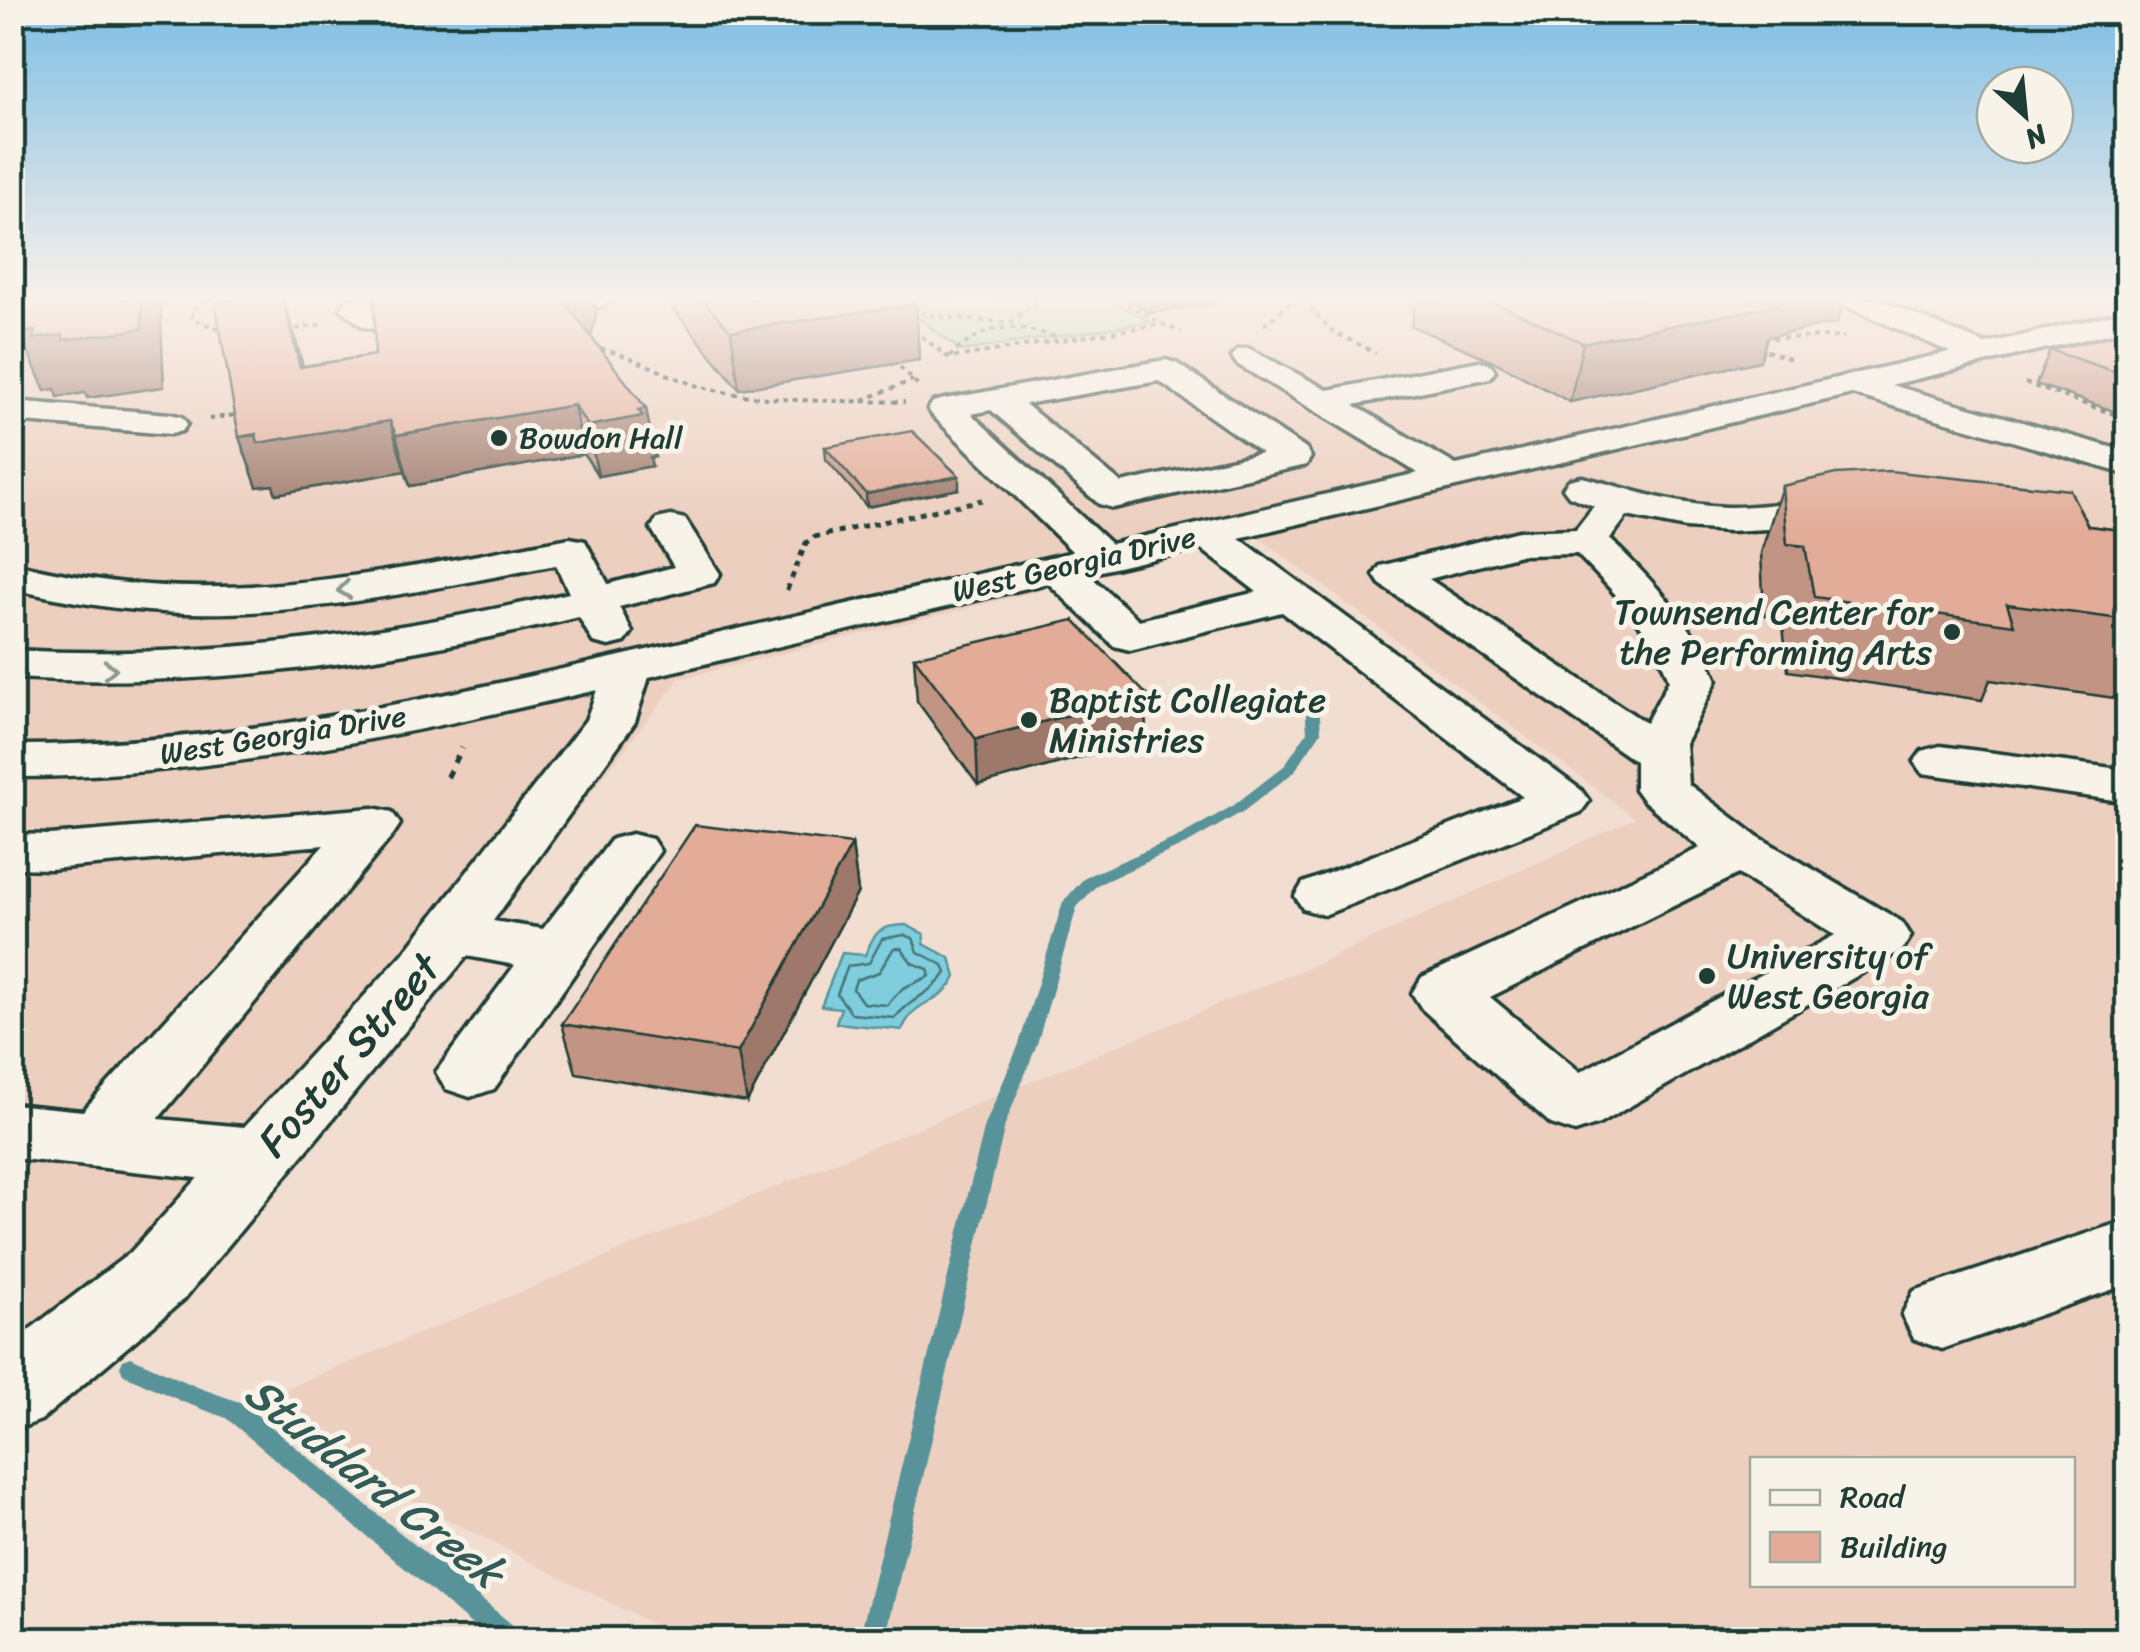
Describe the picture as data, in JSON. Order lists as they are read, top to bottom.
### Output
{
  "streets": {
    "street": ["West Georgia Drive", "Foster Street"]
  },
  "crossings": [
    ["West Georgia Drive", "Foster Street"]
  ],
  "water": ["Studdard Creek"],
  "places": [
    "Bowdon Hall",
    "Townsend Center for the Performing Arts",
    "Baptist Collegiate Ministries",
    "University of West Georgia"
  ],
  "legend": ["Road", "Building"],
  "north": "bottom right"
}
